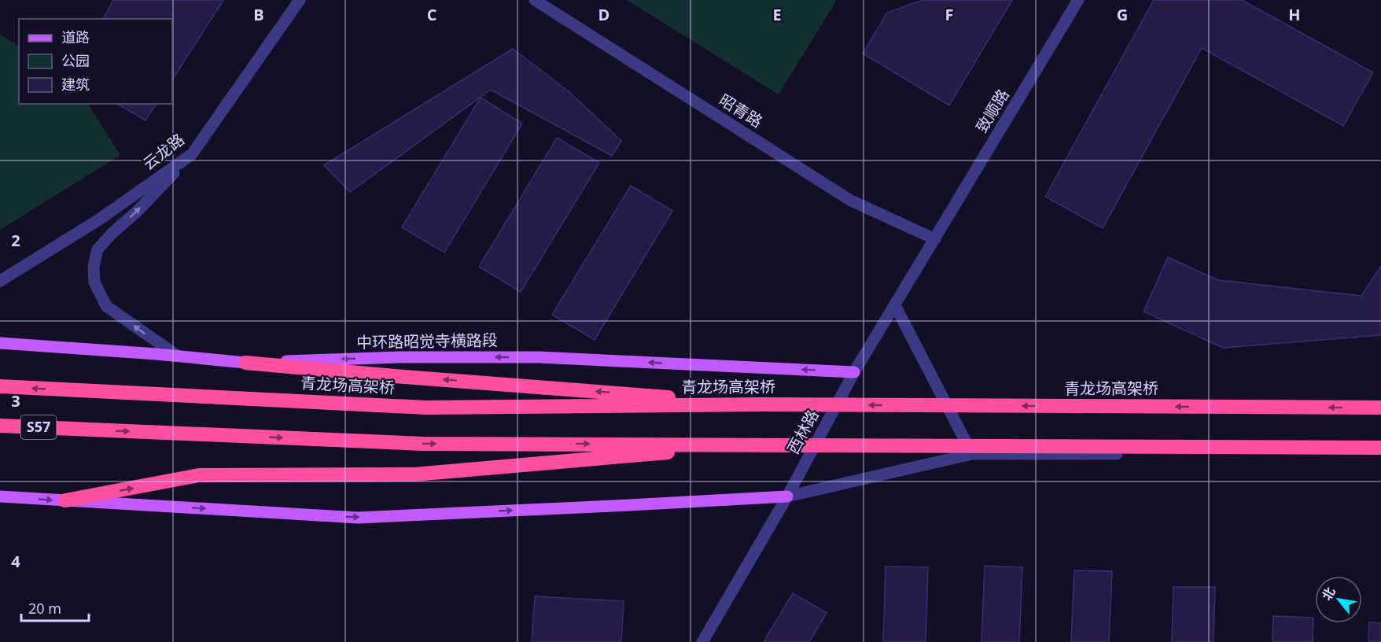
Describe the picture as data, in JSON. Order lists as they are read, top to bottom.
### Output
{
  "streets": {
    "highway": ["青龙场高架桥", "S57"],
    "main road": ["中环路昭觉寺横路段"],
    "street": [
      "昭青路",
      "致顺路",
      "云龙路",
      "西林路"
    ]
  },
  "crossings": [
    ["昭青路", "致顺路"],
    ["昭青路", "西林路"],
    ["致顺路", "西林路"],
    ["中环路昭觉寺横路段", "西林路"]
  ],
  "one_way": ["中环路昭觉寺横路段"],
  "legend": ["道路", "公园", "建筑"],
  "scale_bar": "20 m",
  "north": "top left",
  "grid": {
    "columns": [
      "B",
      "C",
      "D",
      "E",
      "F",
      "G",
      "H"
    ],
    "rows": ["2", "3", "4"]
  }
}
